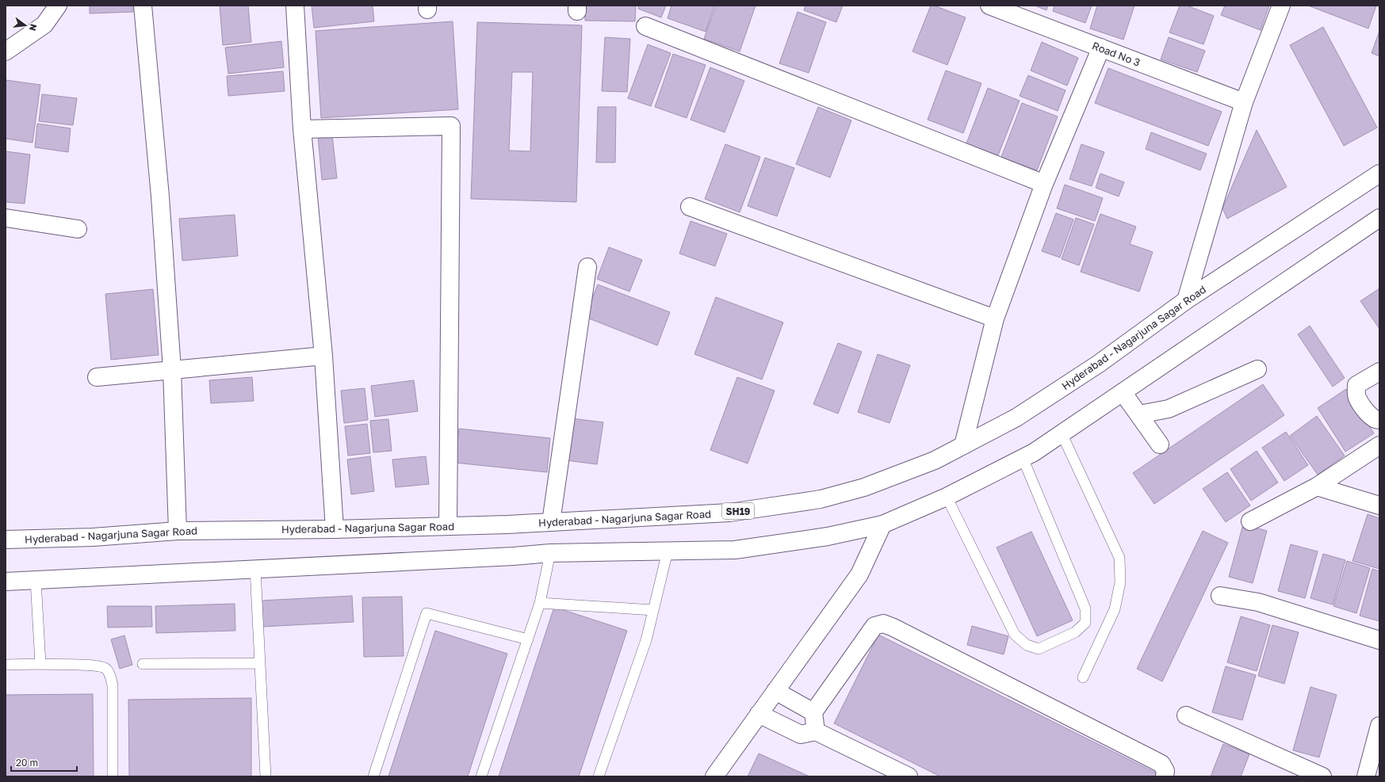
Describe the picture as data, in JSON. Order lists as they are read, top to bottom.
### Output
{
  "streets": {
    "street": ["Road No 3", "Hyderabad - Nagarjuna Sagar Road", "SH19"]
  },
  "scale_bar": "20 m",
  "north": "right"
}
